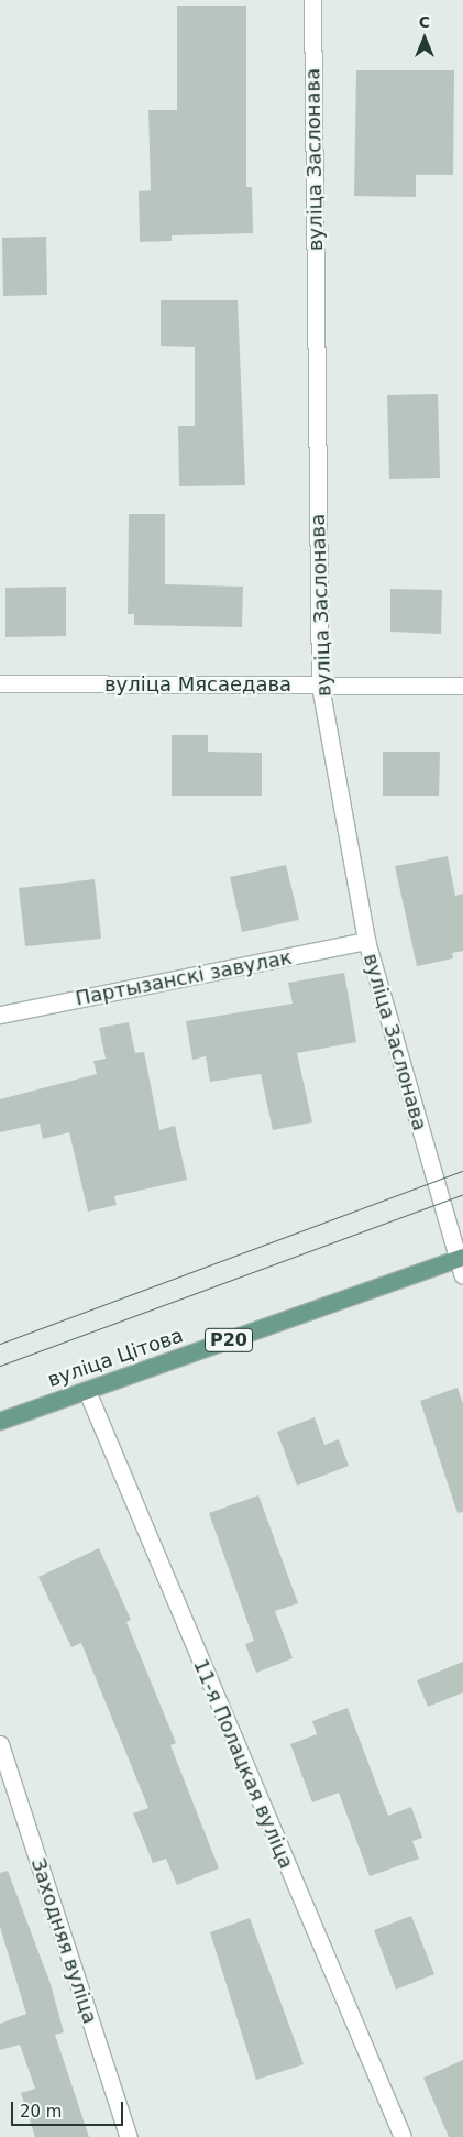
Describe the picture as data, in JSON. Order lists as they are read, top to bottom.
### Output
{
  "streets": {
    "main road": ["Р20", "вуліца Цітова"],
    "street": [
      "вуліца Заслонава",
      "вуліца Мясаедава",
      "Партызанскі завулак",
      "11-я Полацкая вуліца",
      "Заходняя вуліца"
    ]
  },
  "crossings": [
    ["вуліца Заслонава", "вуліца Мясаедава"],
    ["вуліца Заслонава", "Партызанскі завулак"],
    ["вуліца Заслонава", "вуліца Цітова"],
    ["вуліца Цітова", "11-я Полацкая вуліца"]
  ],
  "scale_bar": "20 m",
  "north": "top"
}
